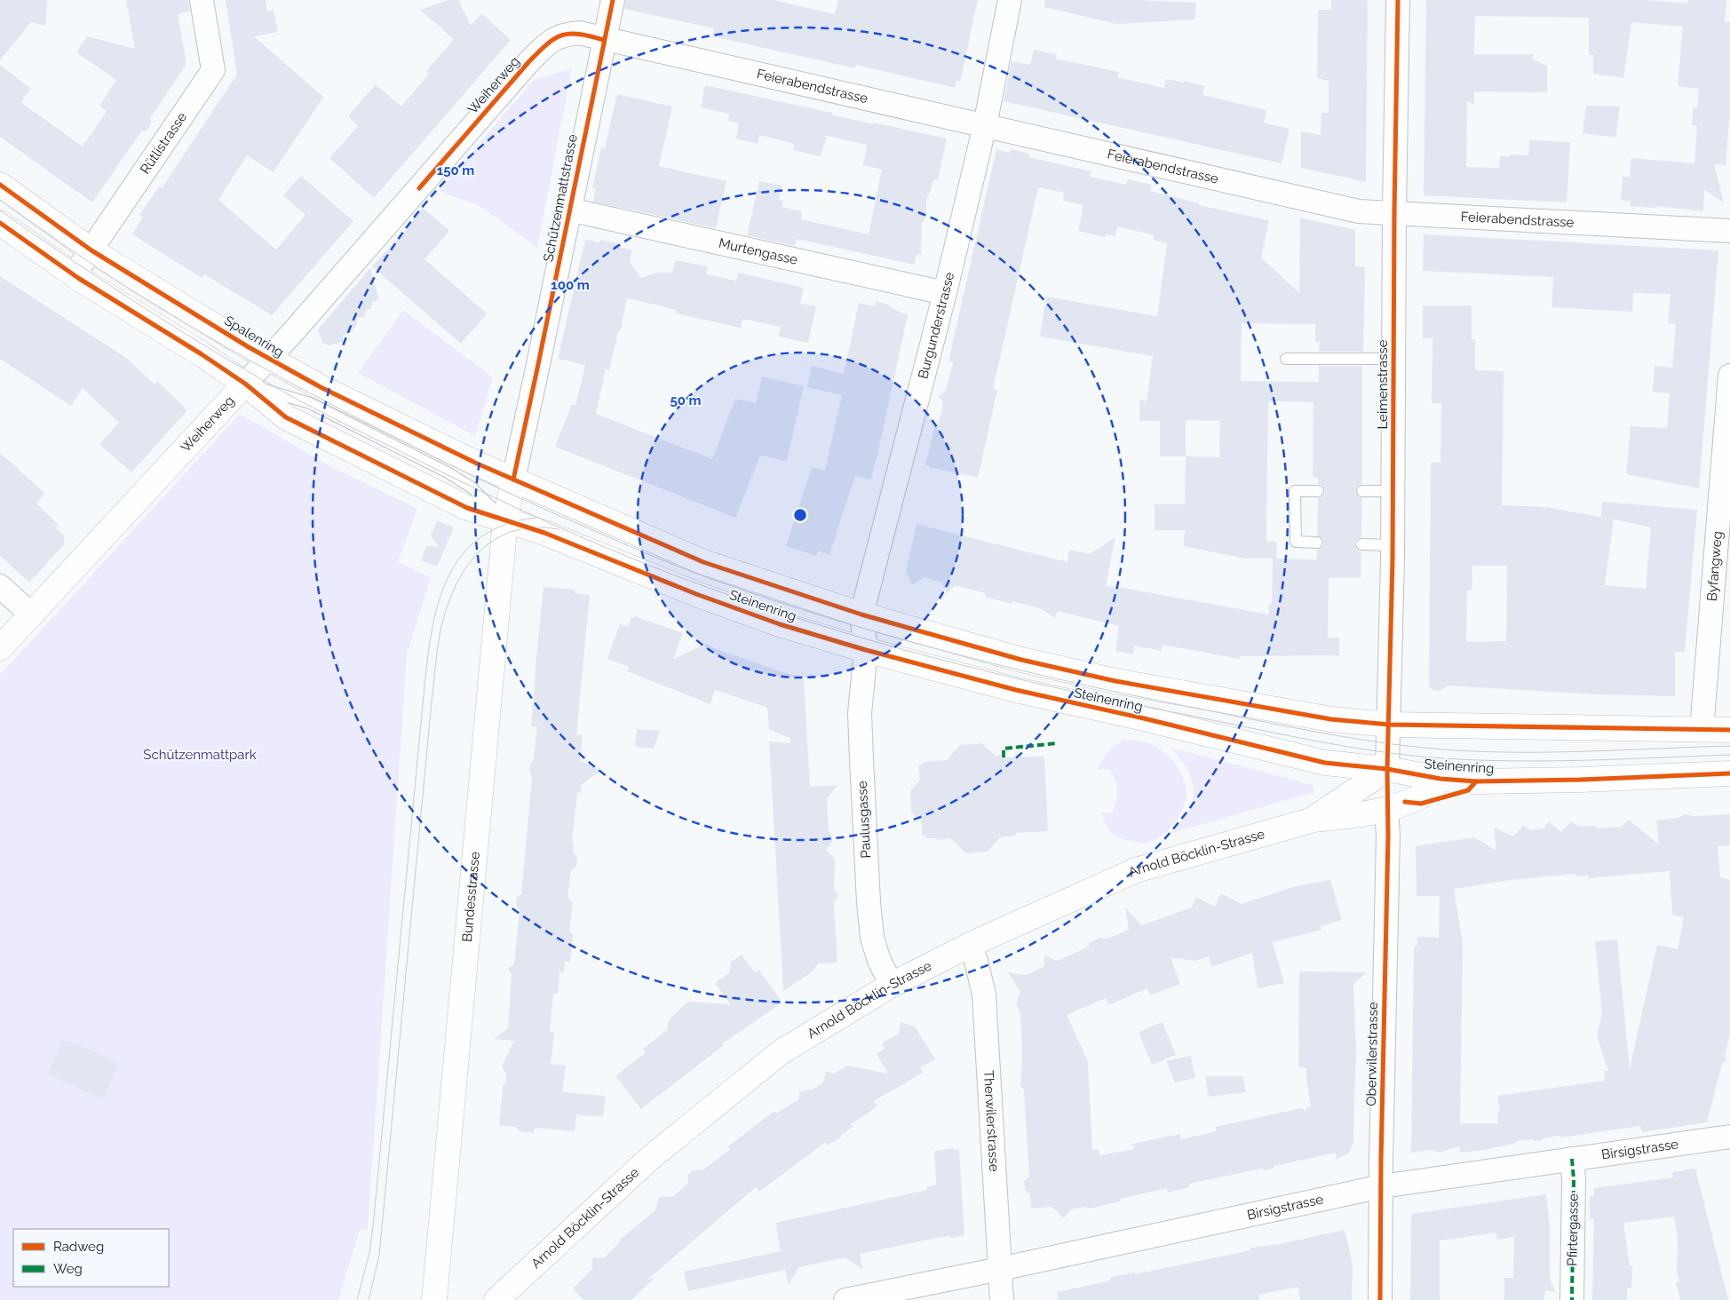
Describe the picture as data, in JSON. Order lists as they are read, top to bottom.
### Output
{
  "streets": {
    "main road": [
      "Weiherweg",
      "Spalenring",
      "Steinenring",
      "Arnold Böcklin-Strasse",
      "Bundesstrasse"
    ],
    "street": [
      "Feierabendstrasse",
      "Rütlistrasse",
      "Schützenmattstrasse",
      "Murtengasse",
      "Burgunderstrasse",
      "Leimenstrasse",
      "Byfangweg",
      "Paulusgasse",
      "Oberwilerstrasse",
      "Therwilerstrasse",
      "Birsigstrasse",
      "Pfirtergasse"
    ]
  },
  "crossings": [
    ["Weiherweg", "Feierabendstrasse"],
    ["Weiherweg", "Schützenmattstrasse"],
    ["Weiherweg", "Spalenring"],
    ["Feierabendstrasse", "Schützenmattstrasse"],
    ["Feierabendstrasse", "Burgunderstrasse"],
    ["Feierabendstrasse", "Leimenstrasse"],
    ["Rütlistrasse", "Spalenring"],
    ["Schützenmattstrasse", "Murtengasse"],
    ["Schützenmattstrasse", "Spalenring"],
    ["Schützenmattstrasse", "Steinenring"],
    ["Schützenmattstrasse", "Bundesstrasse"],
    ["Murtengasse", "Burgunderstrasse"],
    ["Burgunderstrasse", "Steinenring"],
    ["Burgunderstrasse", "Paulusgasse"],
    ["Spalenring", "Steinenring"],
    ["Spalenring", "Bundesstrasse"],
    ["Leimenstrasse", "Steinenring"],
    ["Leimenstrasse", "Arnold Böcklin-Strasse"],
    ["Byfangweg", "Steinenring"],
    ["Steinenring", "Paulusgasse"],
    ["Steinenring", "Arnold Böcklin-Strasse"],
    ["Steinenring", "Bundesstrasse"],
    ["Paulusgasse", "Arnold Böcklin-Strasse"],
    ["Arnold Böcklin-Strasse", "Oberwilerstrasse"],
    ["Arnold Böcklin-Strasse", "Therwilerstrasse"],
    ["Oberwilerstrasse", "Birsigstrasse"],
    ["Therwilerstrasse", "Birsigstrasse"],
    ["Birsigstrasse", "Pfirtergasse"]
  ],
  "parks": ["Schützenmattpark"],
  "legend": ["Radweg", "Weg"],
  "rings": ["150 m", "100 m", "50 m"]
}
